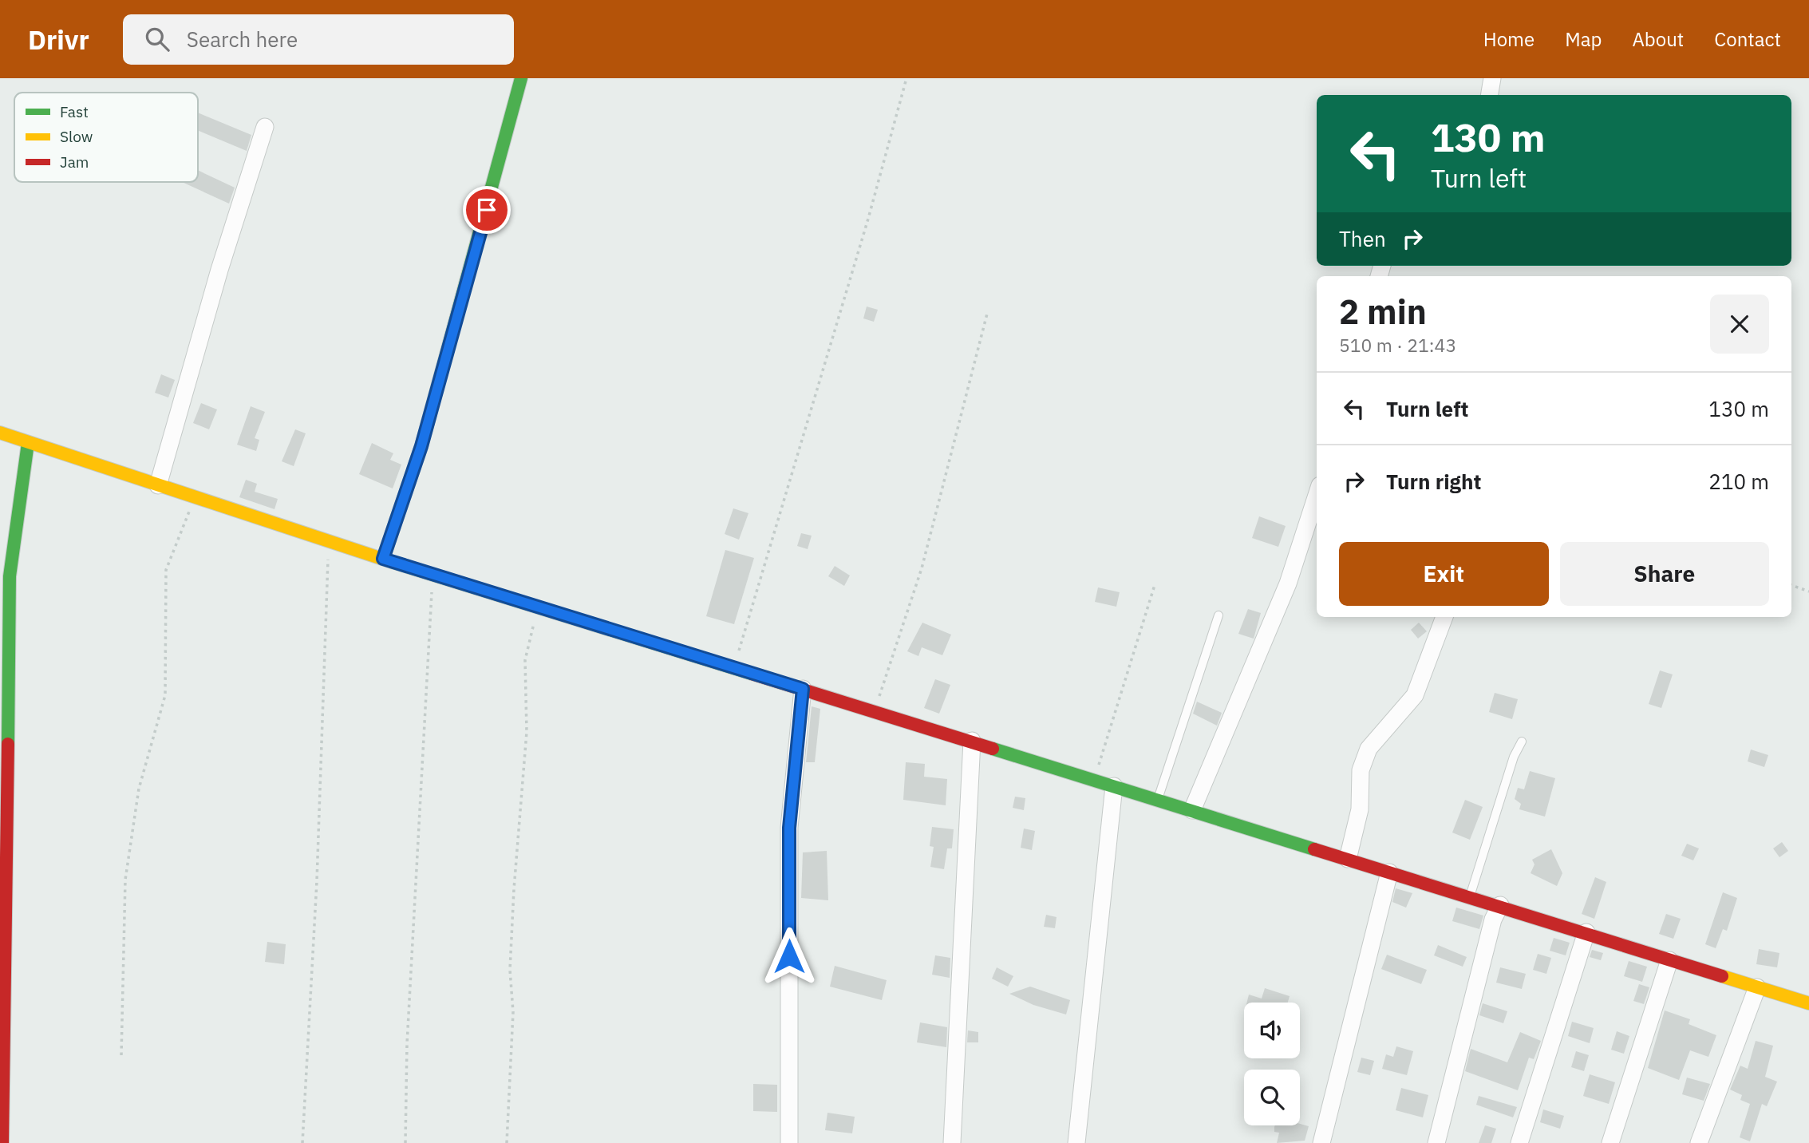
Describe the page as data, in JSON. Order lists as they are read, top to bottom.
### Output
{
  "legend": ["Fast", "Slow", "Jam"],
  "page": {
    "header": "Drivr",
    "search": "Search here",
    "nav": [
      "Home",
      "Map",
      "About",
      "Contact"
    ],
    "turn": ["130 m", "Turn left"],
    "then": "Then",
    "heading": ["2 min", "510 m · 21:43"],
    "list": [
      {
        "name": "Turn left",
        "value": "130 m"
      },
      {
        "name": "Turn right",
        "value": "210 m"
      }
    ],
    "buttons": ["Exit", "Share"]
  }
}
